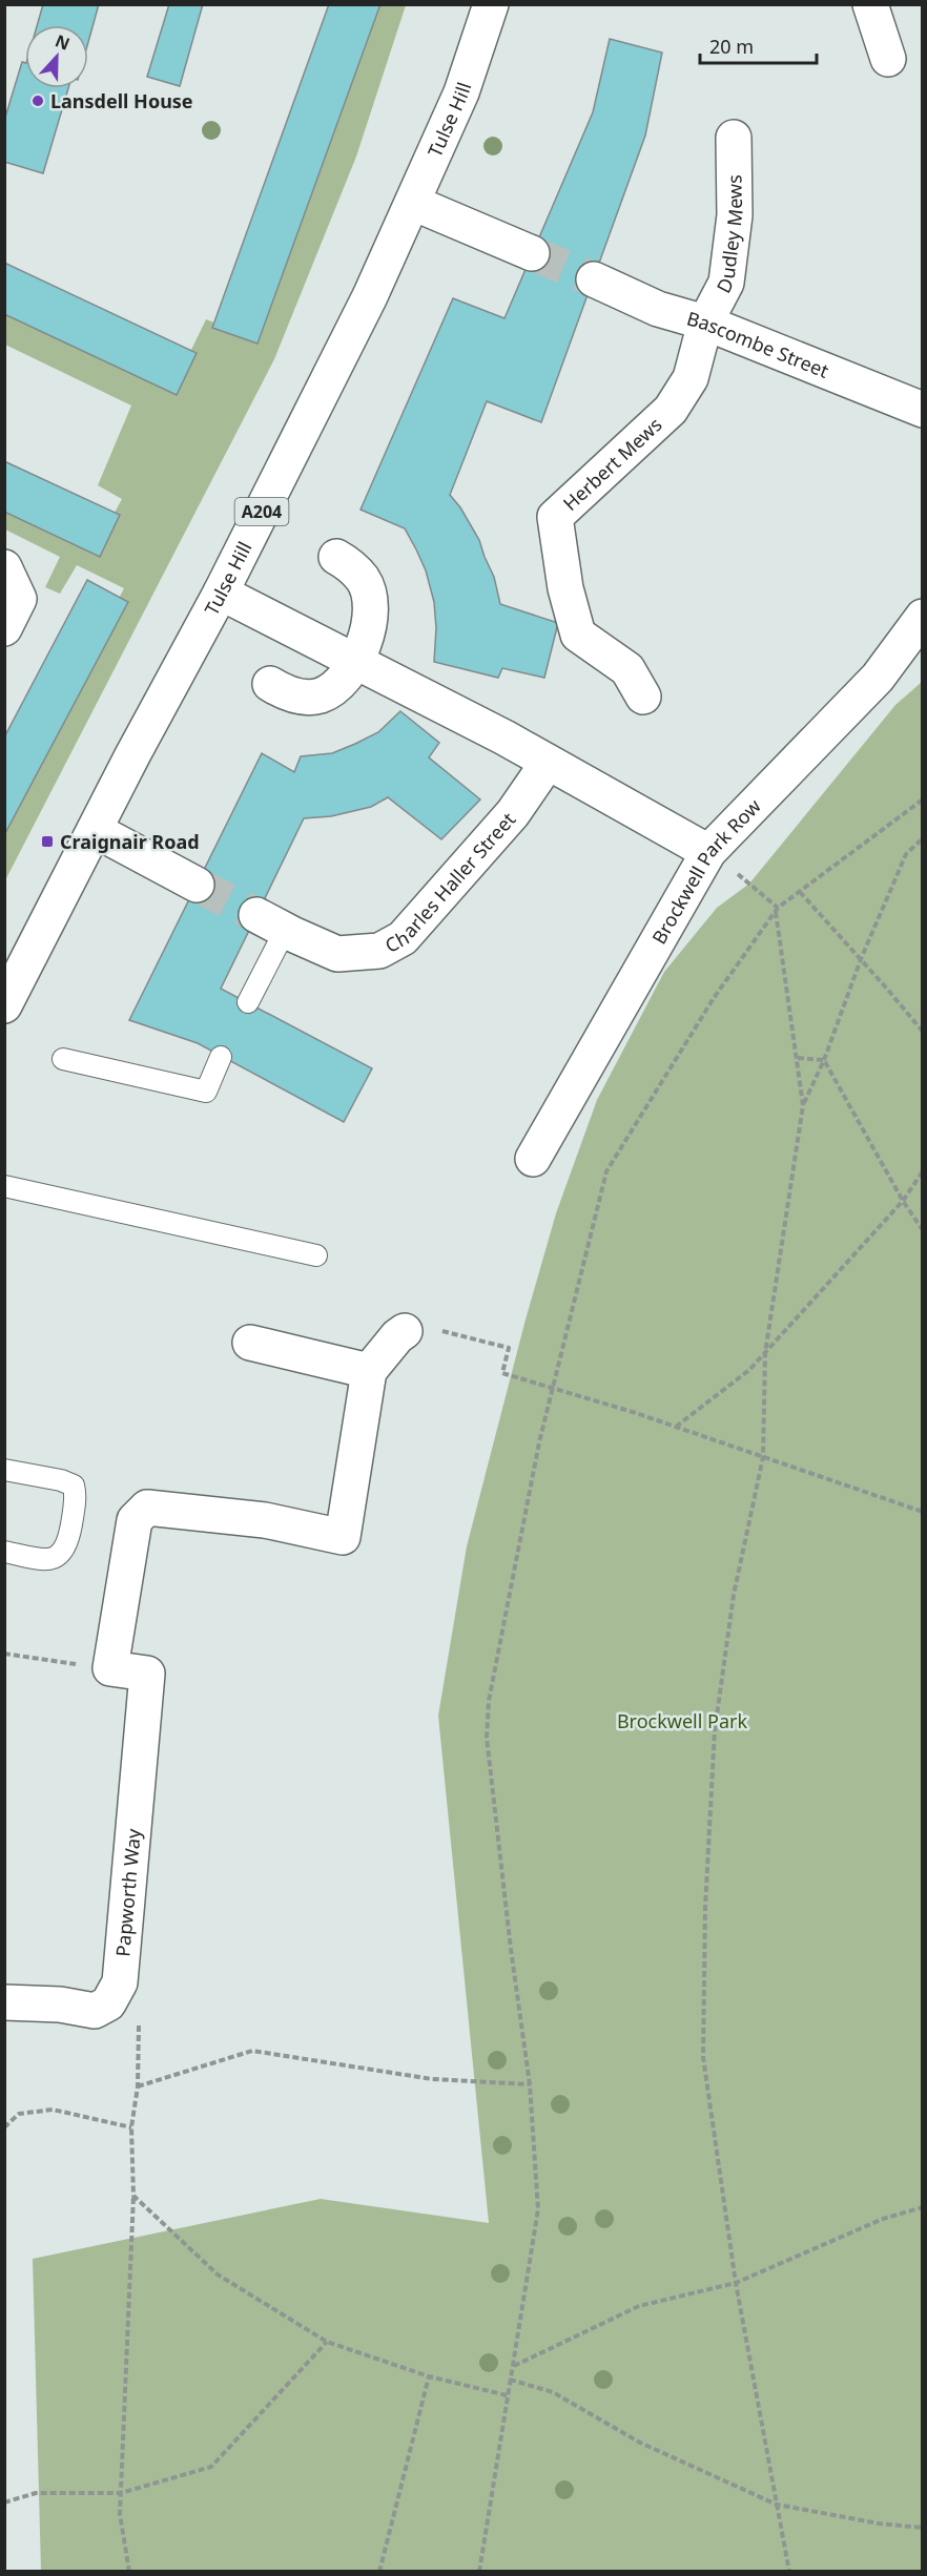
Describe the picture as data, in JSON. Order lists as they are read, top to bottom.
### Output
{
  "streets": {
    "street": [
      "Tulse Hill",
      "Dudley Mews",
      "Bascombe Street",
      "Herbert Mews",
      "A204",
      "Brockwell Park Row",
      "Charles Haller Street",
      "Papworth Way"
    ]
  },
  "crossings": [
    ["Dudley Mews", "Bascombe Street"],
    ["Dudley Mews", "Herbert Mews"],
    ["Bascombe Street", "Herbert Mews"]
  ],
  "parks": ["Brockwell Park"],
  "places": {
    "other": ["Lansdell House"],
    "transit": ["Craignair Road"]
  },
  "scale_bar": "20 m",
  "north": "top"
}
